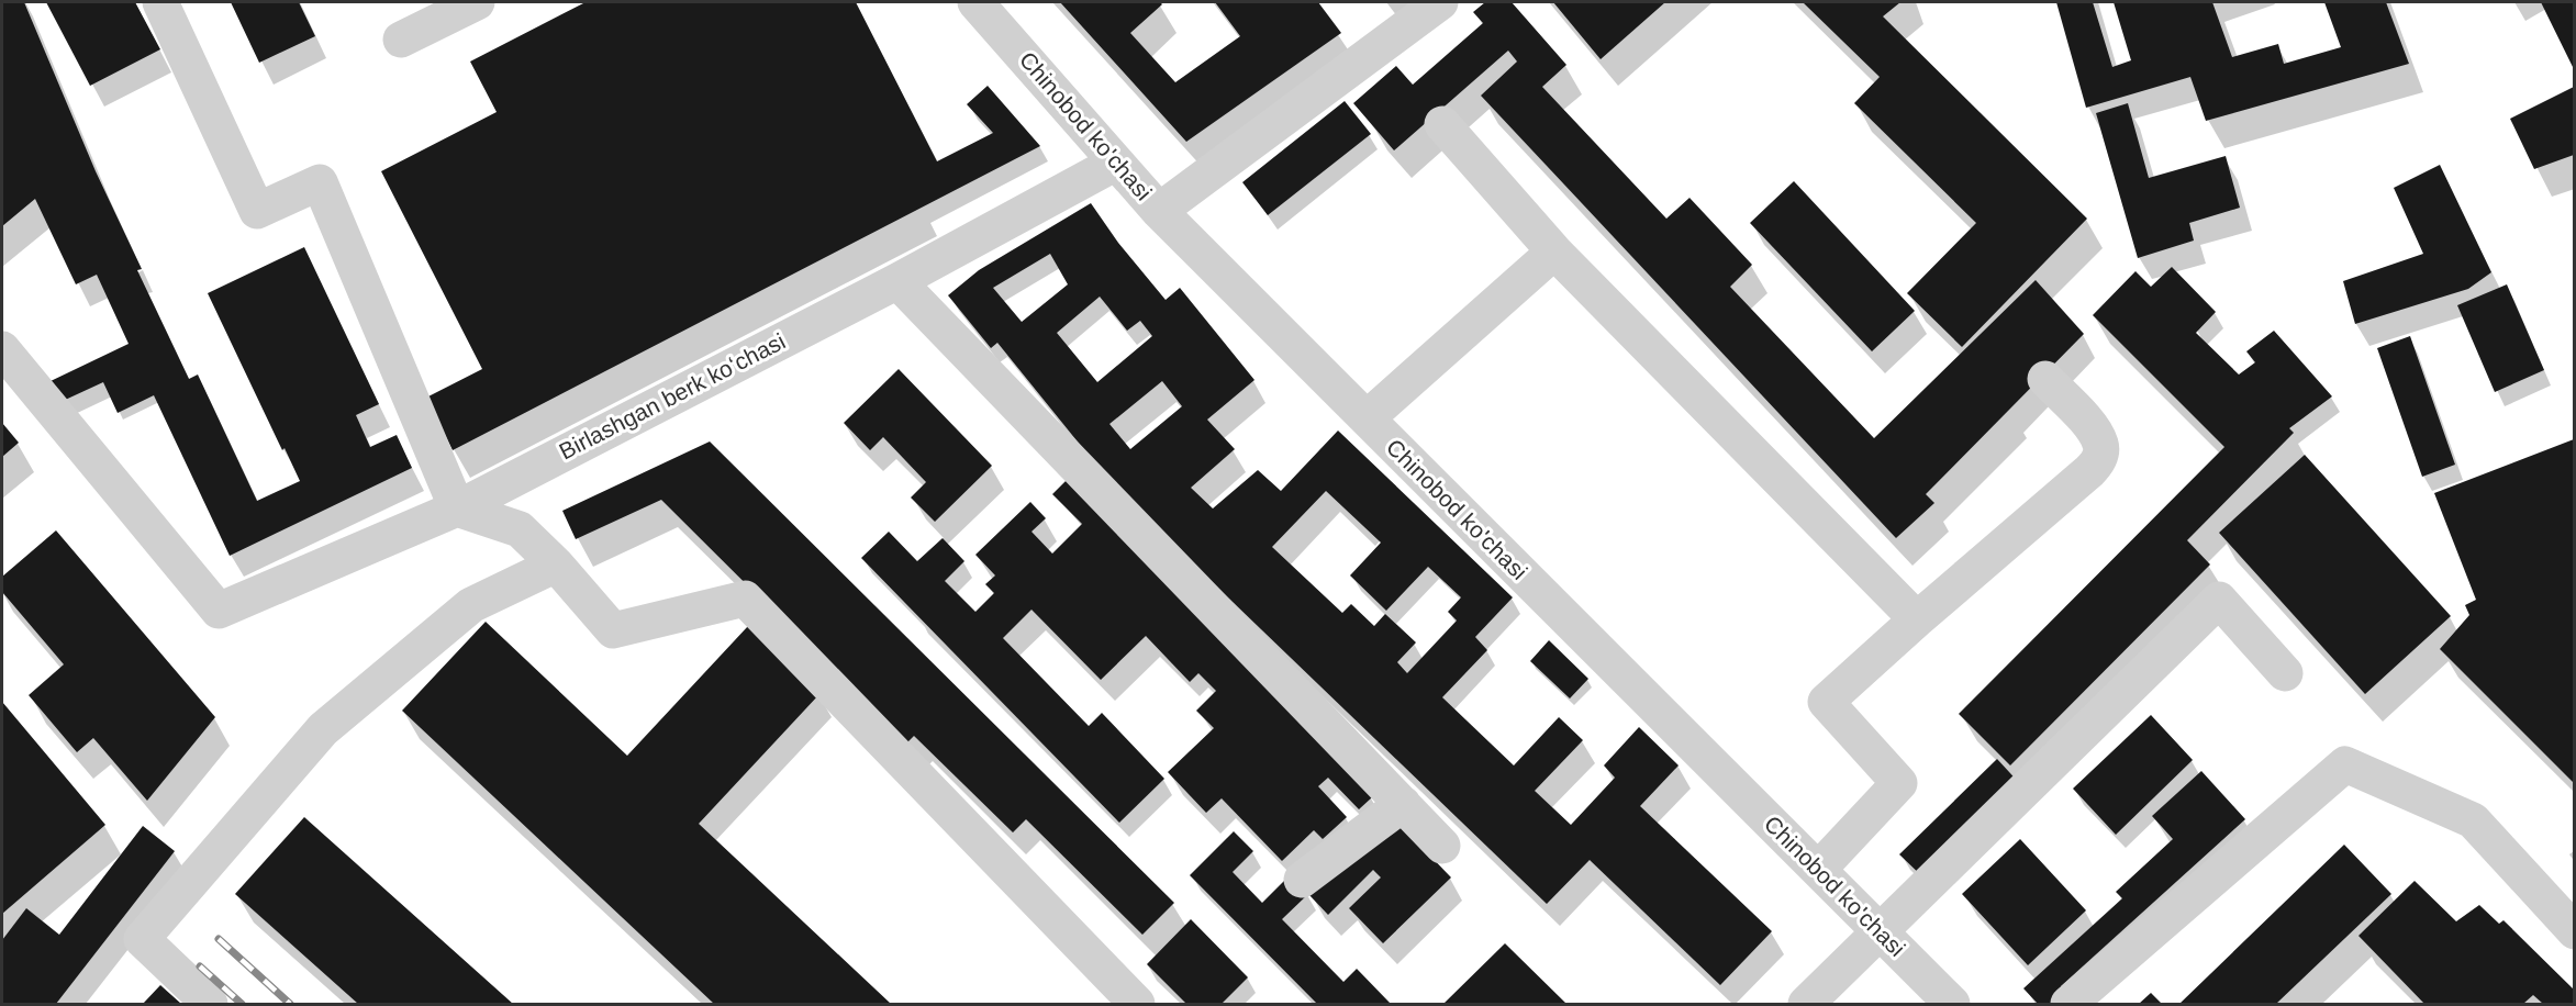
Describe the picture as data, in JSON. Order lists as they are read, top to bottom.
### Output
{
  "streets": {
    "street": ["Chinobod ko'chasi", "Birlashgan berk koʻchasi"]
  },
  "crossings": [
    ["Chinobod ko'chasi", "Birlashgan berk koʻchasi"]
  ]
}
